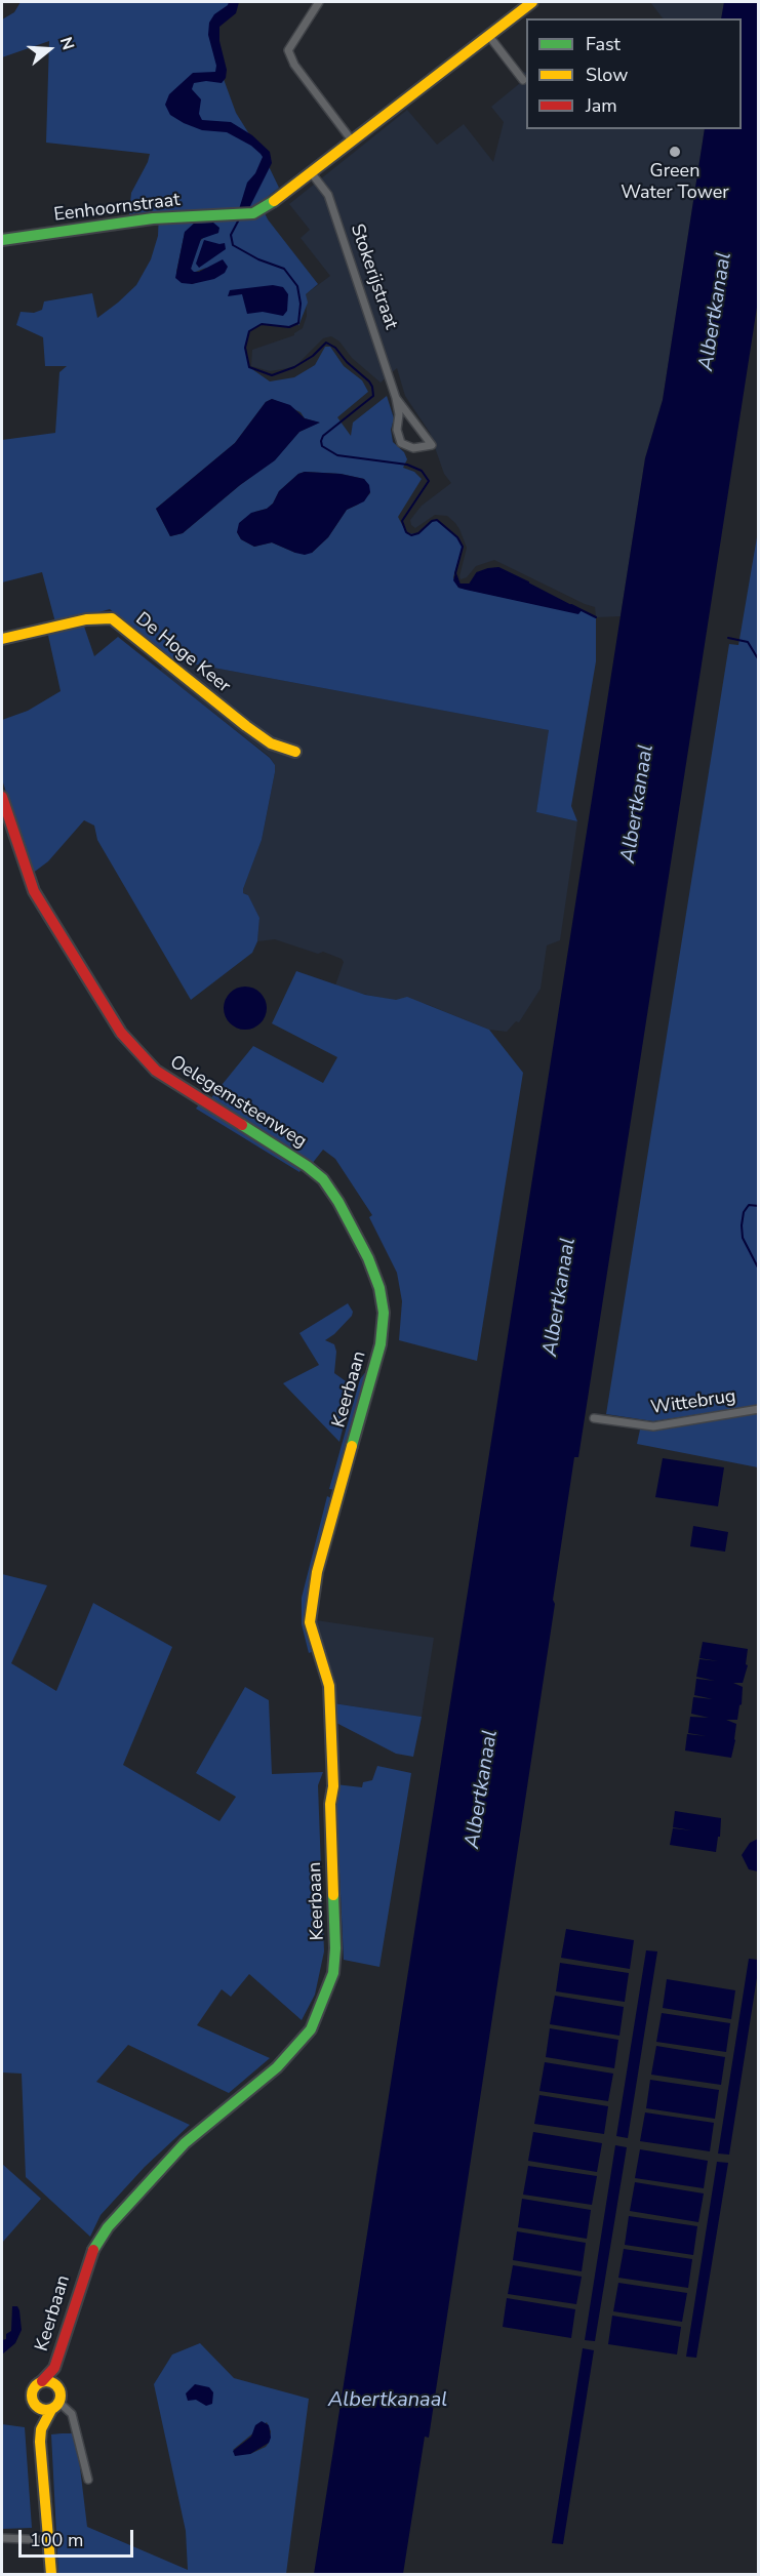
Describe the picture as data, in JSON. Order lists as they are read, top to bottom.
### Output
{
  "streets": {
    "street": [
      "Eenhoornstraat",
      "Stokerijstraat",
      "De Hoge Keer",
      "Oelegemsteenweg",
      "Keerbaan",
      "Wittebrug"
    ]
  },
  "crossings": [
    ["Eenhoornstraat", "Stokerijstraat"],
    ["Oelegemsteenweg", "Keerbaan"]
  ],
  "water": ["Albertkanaal"],
  "places": ["Green Water Tower"],
  "legend": ["Fast", "Slow", "Jam"],
  "scale_bar": "100 m",
  "north": "right"
}
